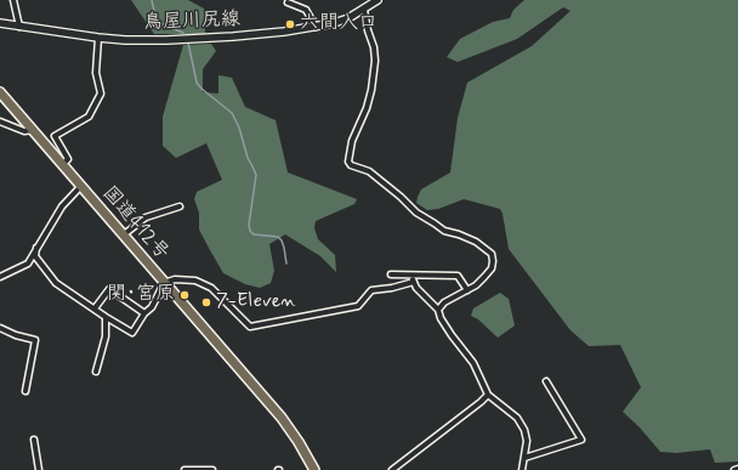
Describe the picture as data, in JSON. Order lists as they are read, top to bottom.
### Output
{
  "streets": {
    "highway": ["国道412号"],
    "main road": ["鳥屋川尻線"]
  },
  "places": ["六間入口", "関･宮原", "7-Eleven"]
}
